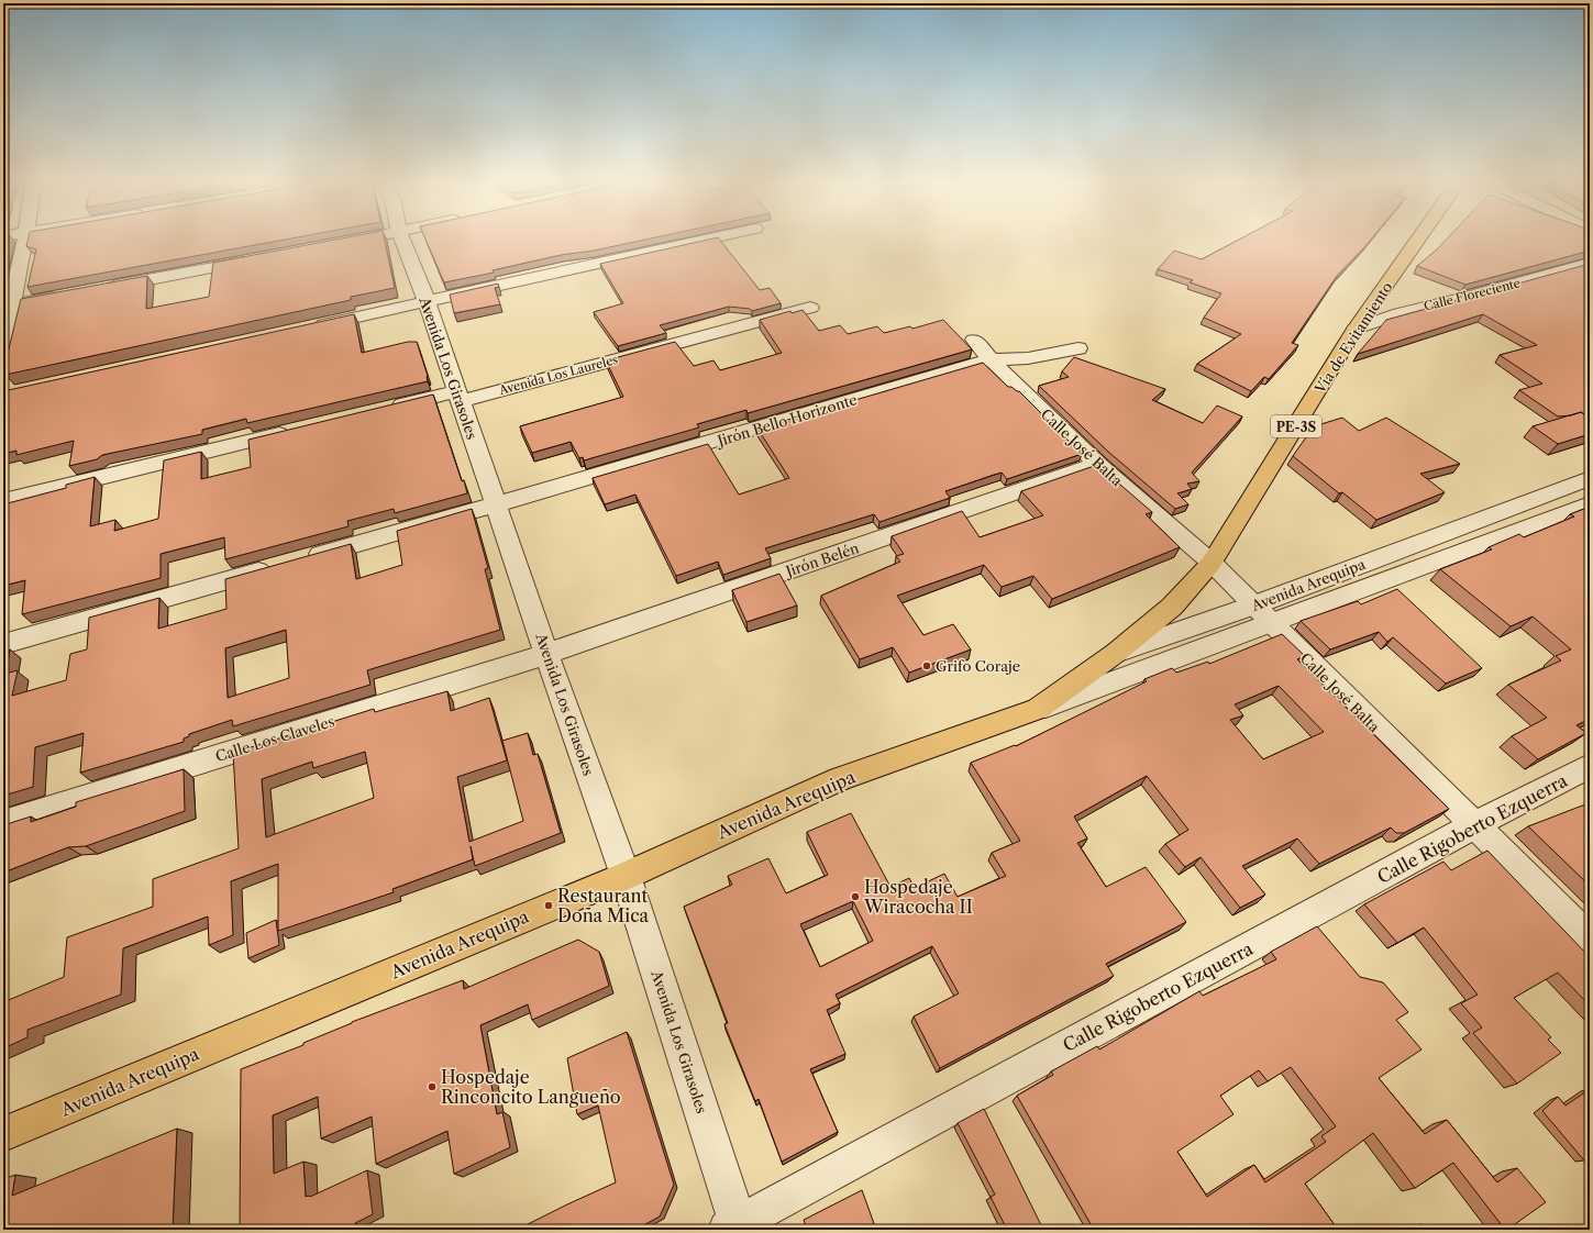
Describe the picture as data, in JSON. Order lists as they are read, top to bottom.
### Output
{
  "streets": {
    "highway": ["Vía de Evitamiento", "PE-3S", "Avenida Arequipa"],
    "street": [
      "Calle Floreciente",
      "Avenida Los Girasoles",
      "Avenida Los Laureles",
      "Jirón Bello Horizonte",
      "Calle José Balta",
      "Jirón Belén",
      "Calle Los Claveles",
      "Calle Rigoberto Ezquerra"
    ]
  },
  "crossings": [
    ["Calle Floreciente", "Vía de Evitamiento"],
    ["Vía de Evitamiento", "Calle José Balta"],
    ["Vía de Evitamiento", "Avenida Arequipa"],
    ["Avenida Los Girasoles", "Avenida Los Laureles"],
    ["Avenida Los Girasoles", "Jirón Bello Horizonte"],
    ["Avenida Los Girasoles", "Jirón Belén"],
    ["Avenida Los Girasoles", "Avenida Arequipa"],
    ["Avenida Los Girasoles", "Calle Los Claveles"],
    ["Avenida Los Girasoles", "Calle Rigoberto Ezquerra"],
    ["Jirón Bello Horizonte", "Calle José Balta"],
    ["Calle José Balta", "Jirón Belén"],
    ["Calle José Balta", "Avenida Arequipa"],
    ["Calle José Balta", "Calle Rigoberto Ezquerra"],
    ["Jirón Belén", "Calle Los Claveles"]
  ],
  "places": [
    "Grifo Coraje",
    "Hospedaje Wiracocha II",
    "Restaurant Doña Mica",
    "Hospedaje Rinconcito Langueño"
  ]
}
